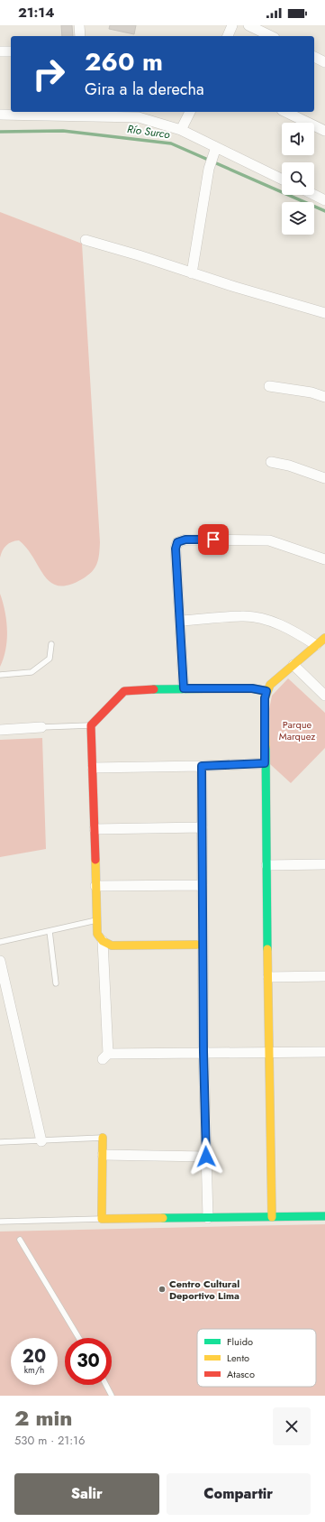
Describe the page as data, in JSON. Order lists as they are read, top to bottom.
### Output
{
  "water": ["Río Surco"],
  "parks": ["Parque Marquez"],
  "places": ["Centro Cultural Deportivo Lima"],
  "legend": ["Fluido", "Lento", "Atasco"],
  "page": {
    "status": "21:14",
    "turn": ["260 m", "Gira a la derecha"],
    "speed": "20 km/h",
    "limit": "30",
    "heading": ["2 min", "530 m · 21:16"],
    "buttons": ["Salir", "Compartir"]
  }
}
